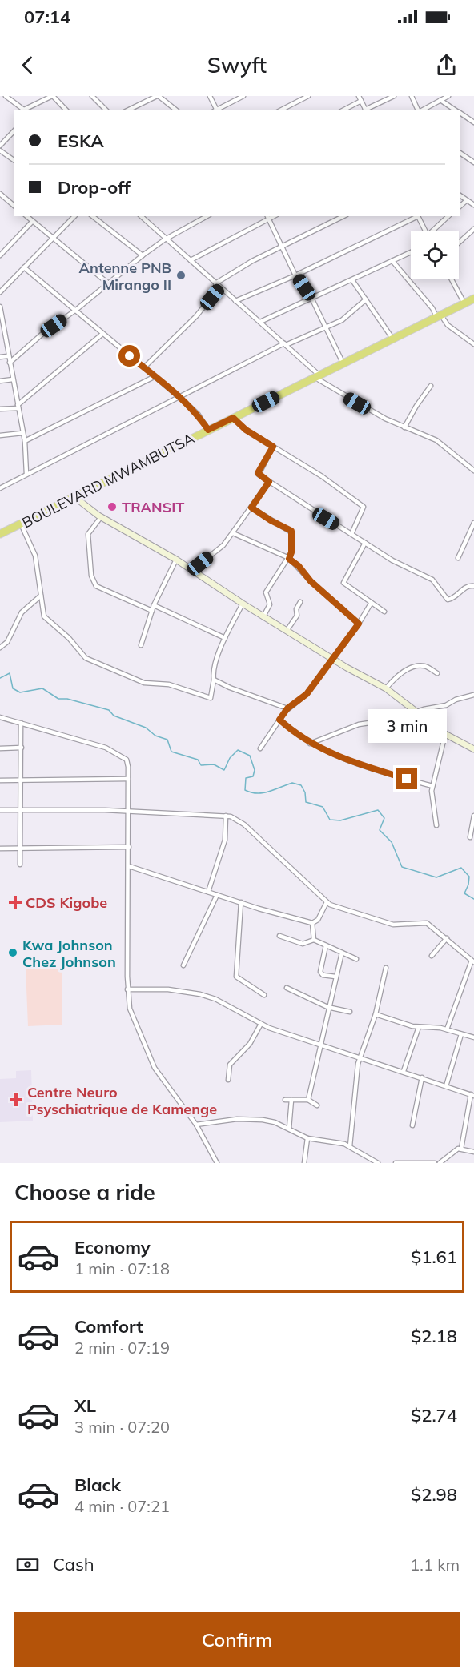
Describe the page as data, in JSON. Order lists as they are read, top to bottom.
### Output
{
  "streets": {
    "highway": ["BOULEVARD MWAMBUTSA"]
  },
  "places": {
    "other": ["Antenne PNB Mirango II", "TRANSIT", "Kwa Johnson Chez Johnson"],
    "health": ["CDS Kigobe", "Centre Neuro Psyschiatrique de Kamenge"]
  },
  "page": {
    "status": "07:14",
    "header": "Swyft",
    "banner": ["ESKA", "Drop-off"],
    "bubble": "3 min",
    "heading": "Choose a ride",
    "list": [
      {
        "name": "Economy",
        "note": "1 min · 07:18",
        "value": "$1.61"
      },
      {
        "name": "Comfort",
        "note": "2 min · 07:19",
        "value": "$2.18"
      },
      {
        "name": "XL",
        "note": "3 min · 07:20",
        "value": "$2.74"
      },
      {
        "name": "Black",
        "note": "4 min · 07:21",
        "value": "$2.98"
      }
    ],
    "pay": ["Cash", "1.1 km"],
    "buttons": "Confirm"
  }
}
